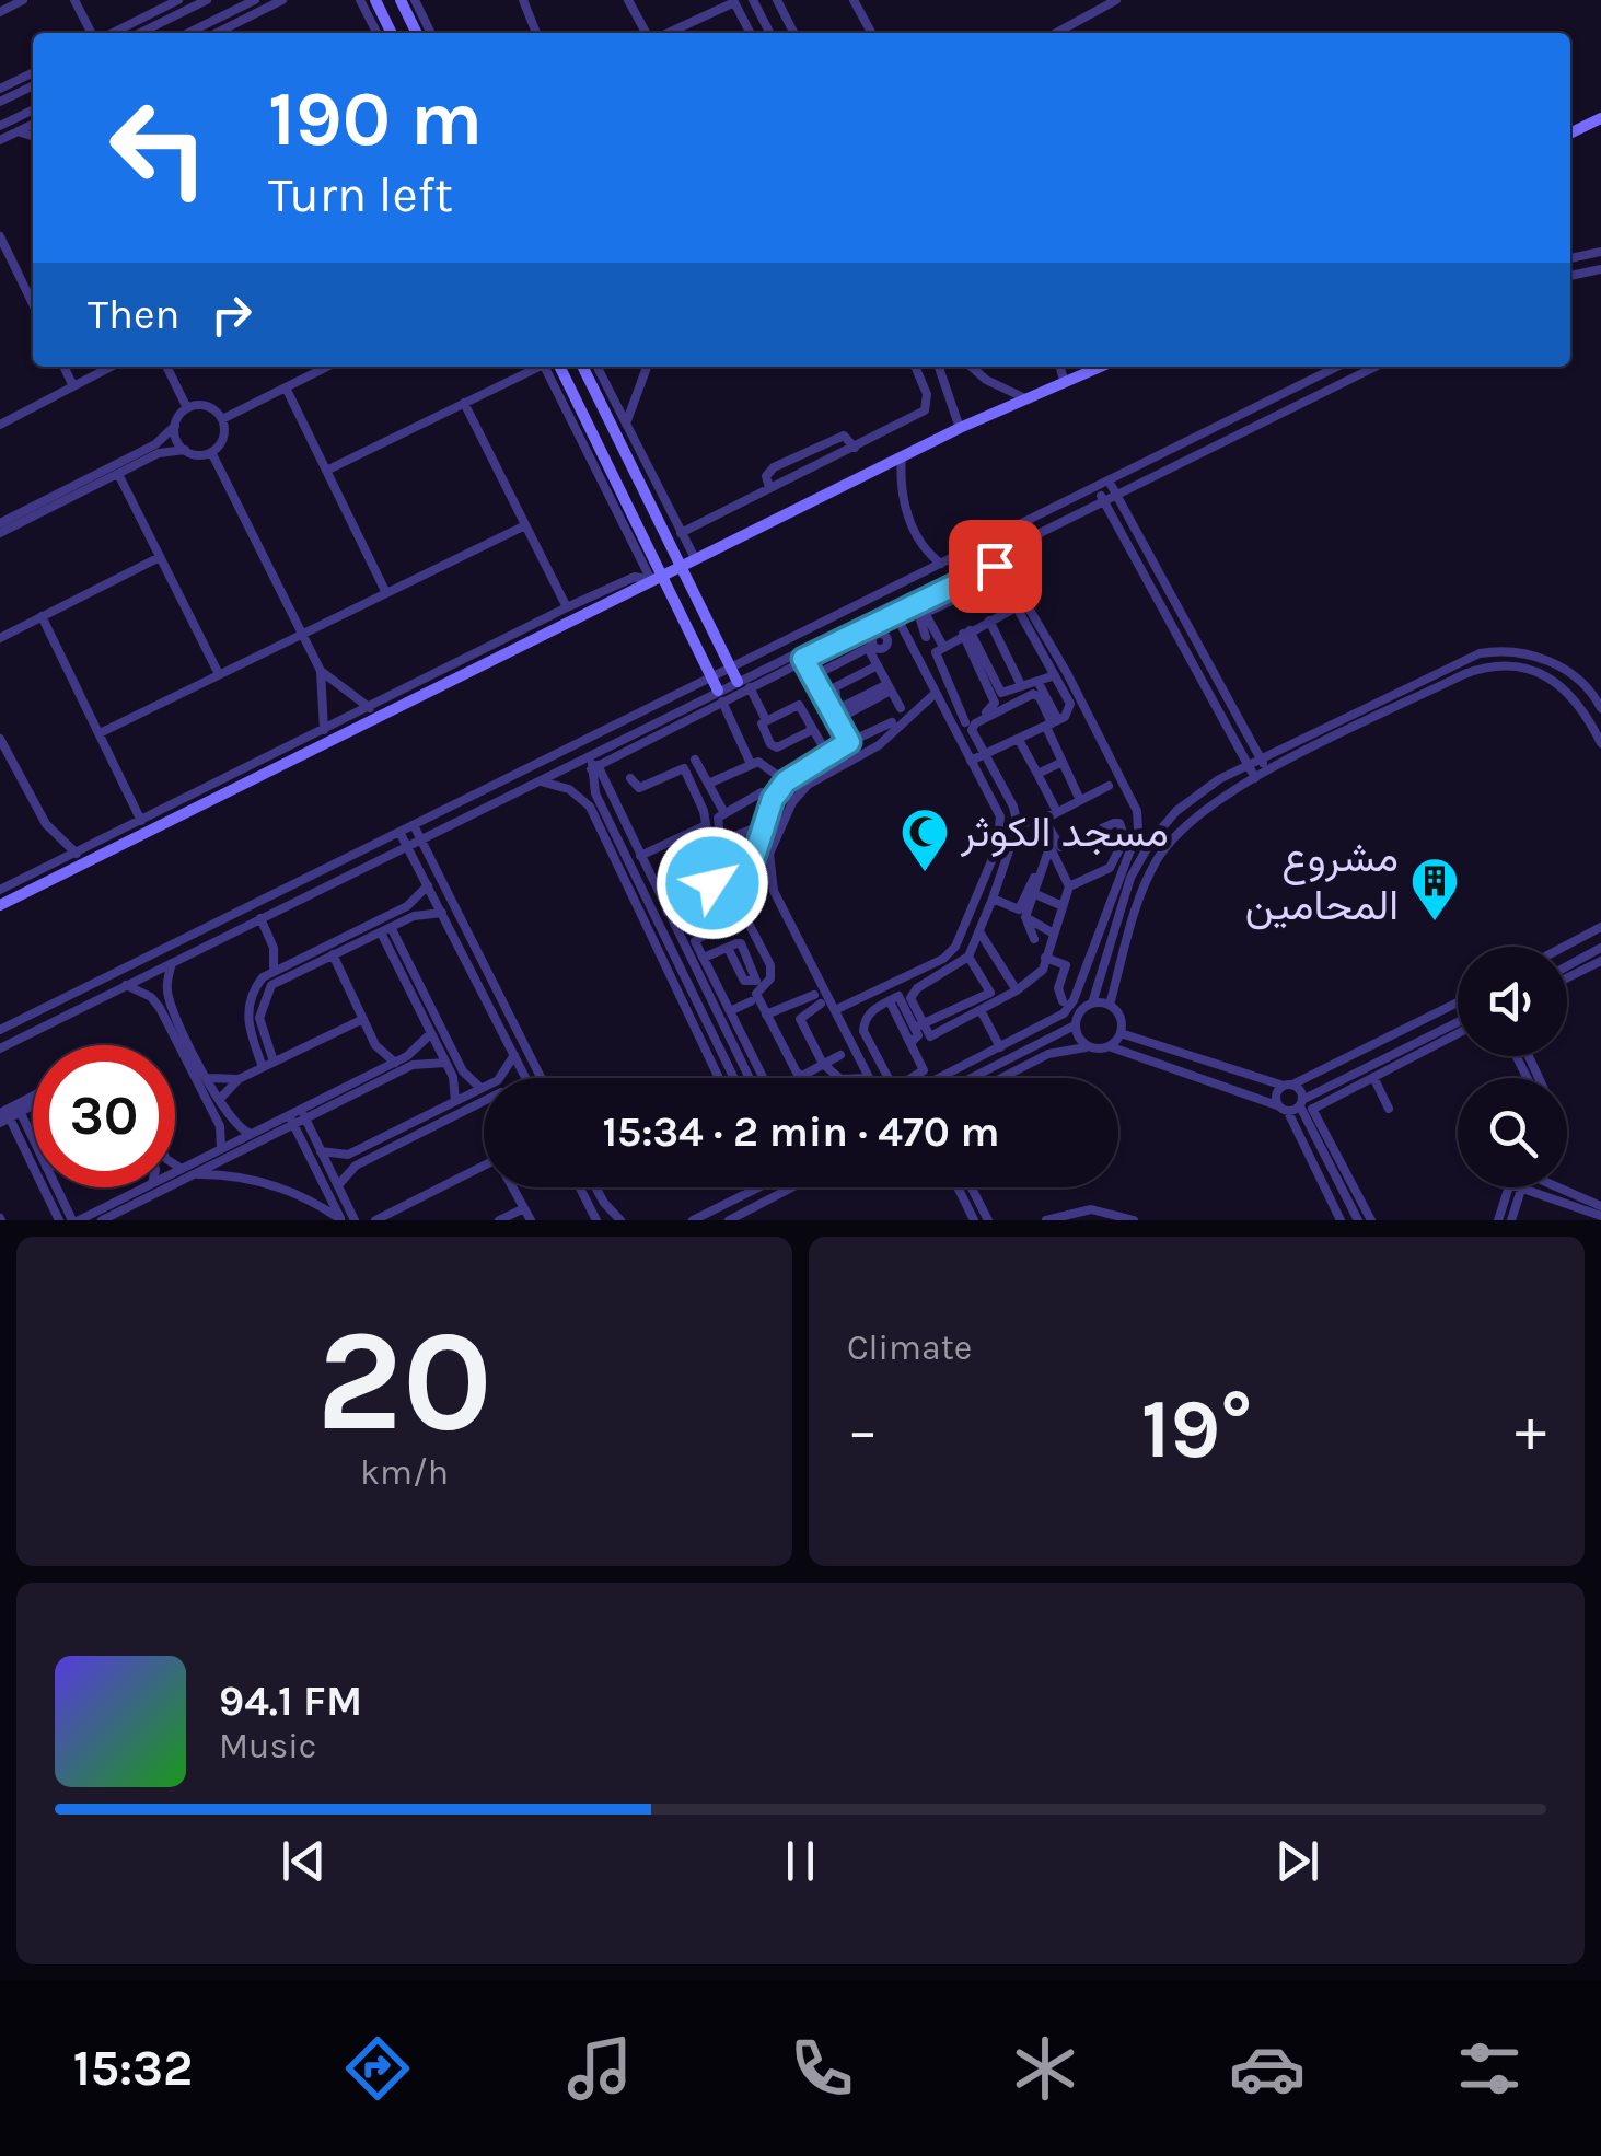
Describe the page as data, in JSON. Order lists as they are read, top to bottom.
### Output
{
  "places": {
    "mosque": ["مسجد الكوثر"],
    "building": ["مشروع المحامين"]
  },
  "page": {
    "turn": ["190 m", "Turn left"],
    "then": "Then",
    "limit": "30",
    "trip": "15:34 · 2 min · 470 m",
    "tile": [
      ["20", "km/h"],
      "Climate"
    ],
    "heat": ["−", "19°", "+"],
    "song": ["94.1 FM", "Music"],
    "tabs": "15:32"
  }
}
